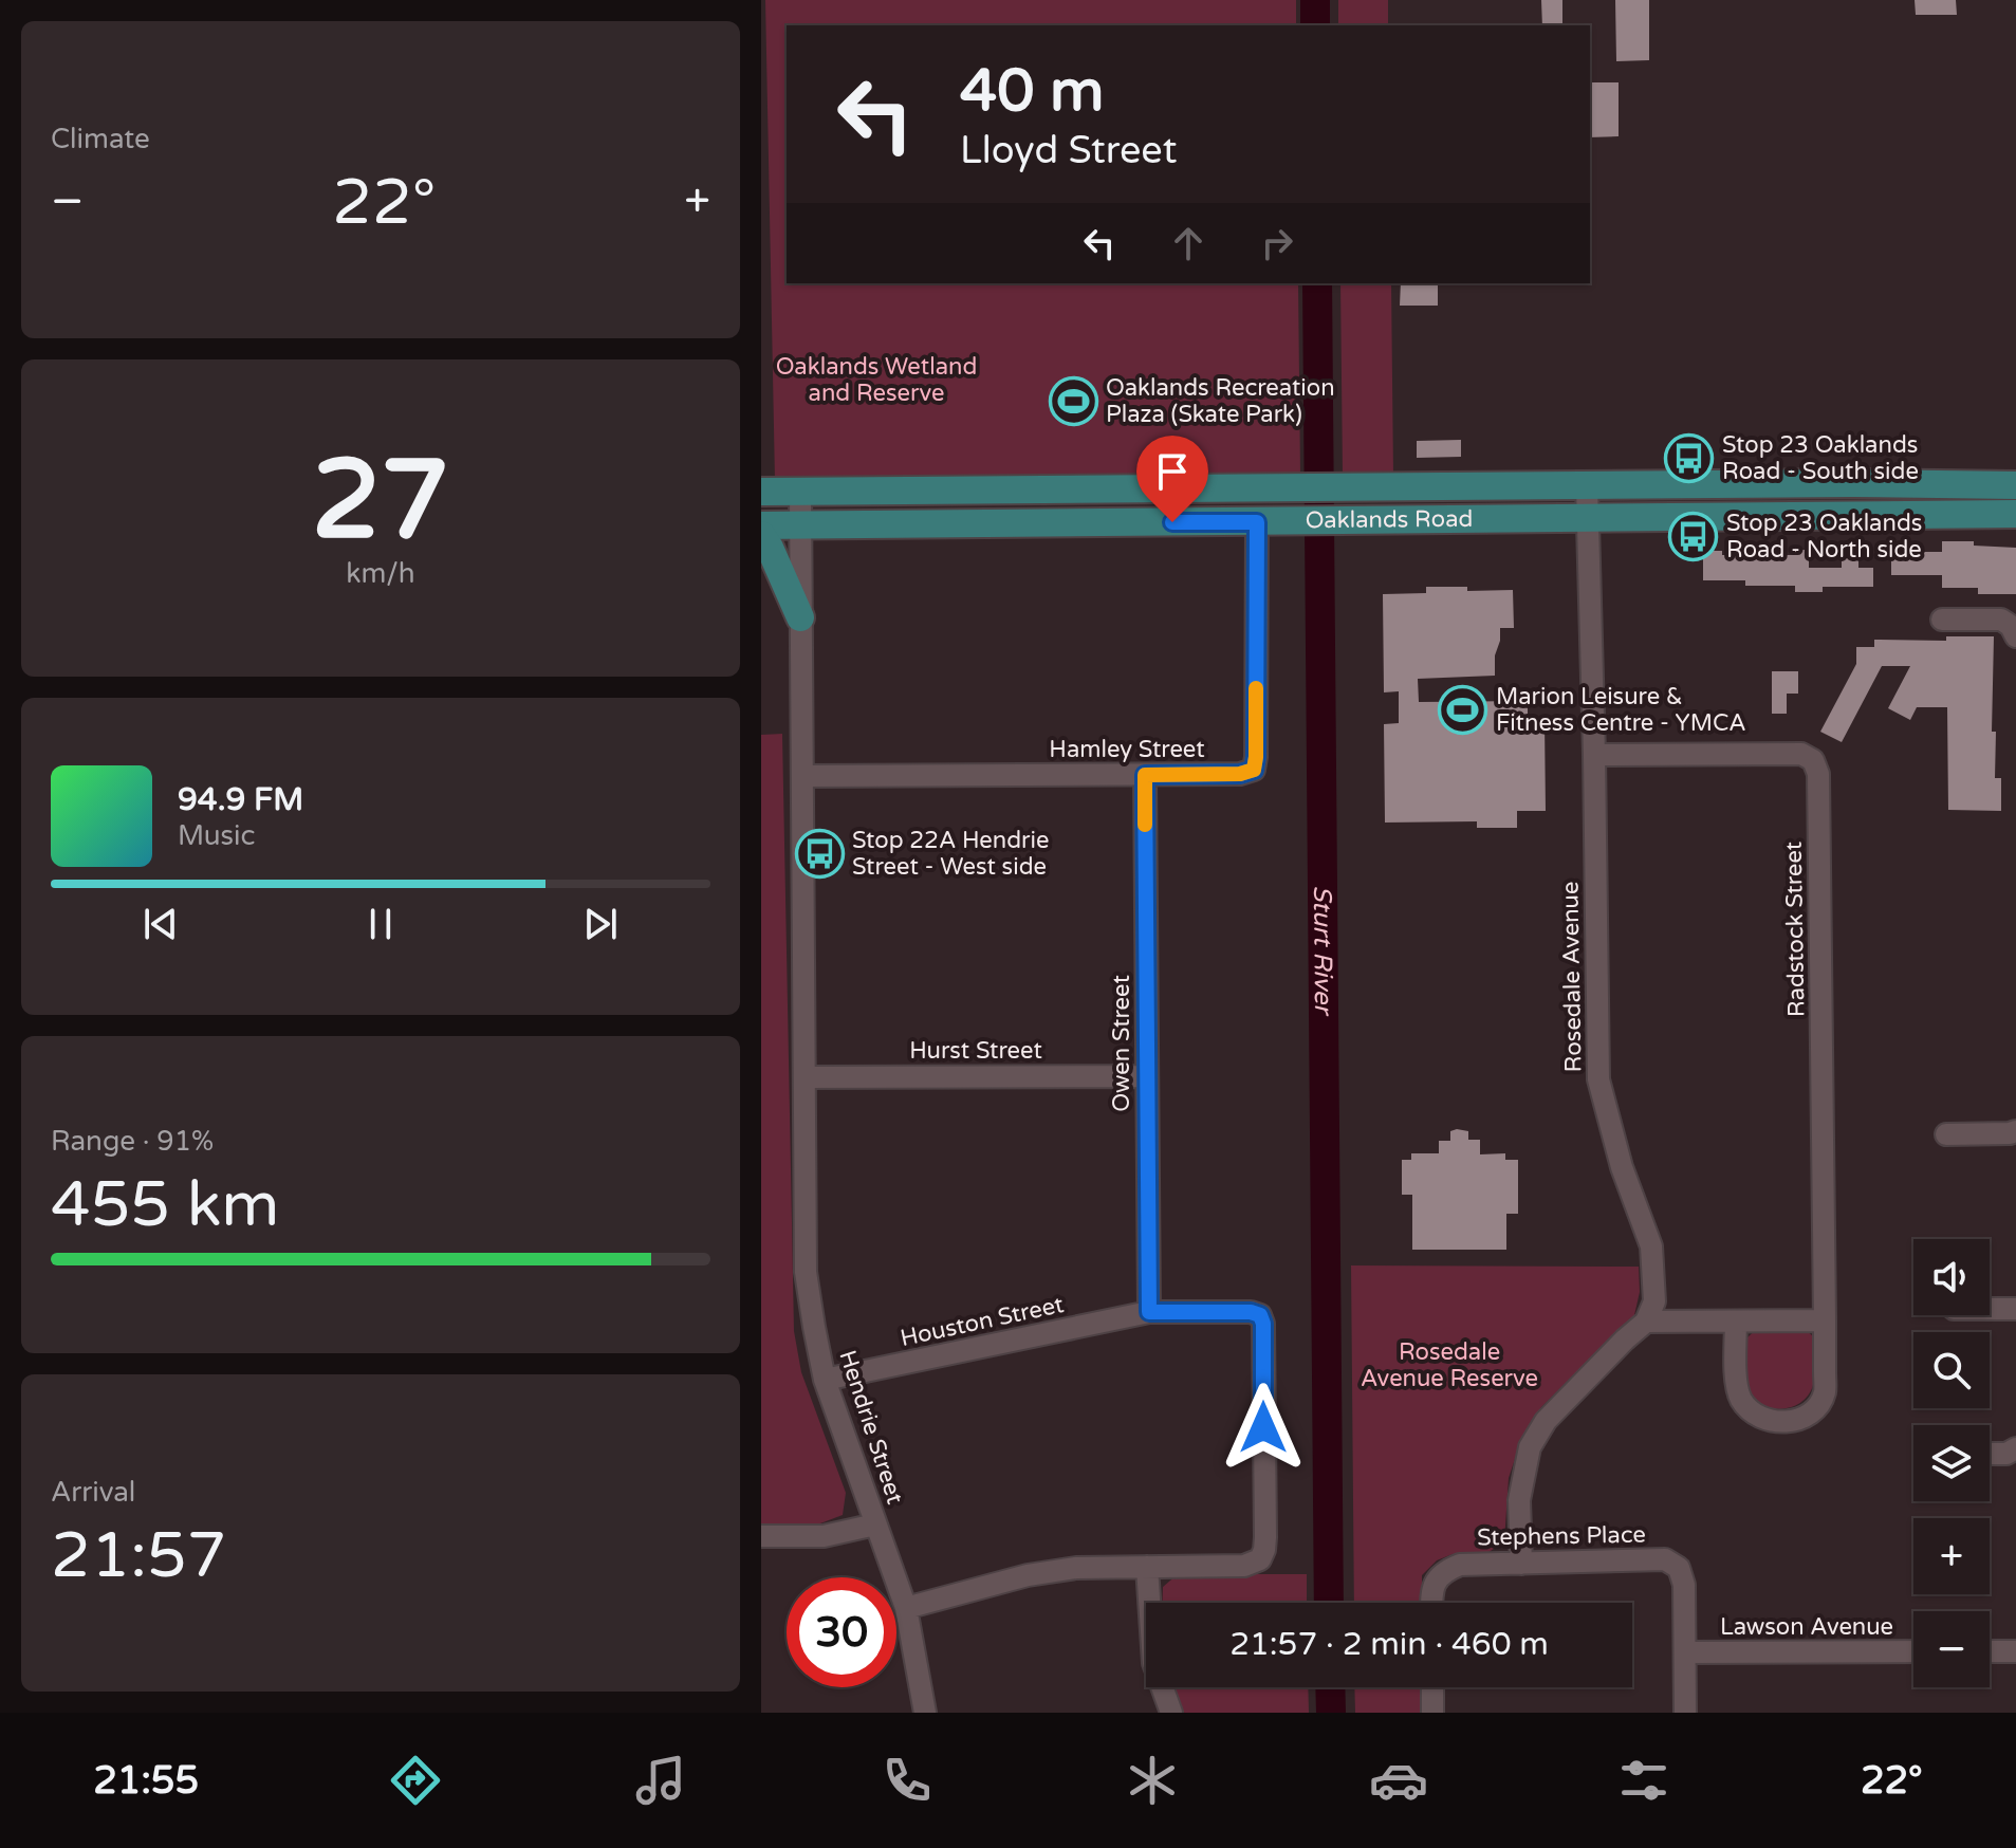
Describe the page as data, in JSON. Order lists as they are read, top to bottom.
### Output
{
  "streets": {
    "main road": ["Oaklands Road"],
    "street": [
      "Hamley Street",
      "Radstock Street",
      "Rosedale Avenue",
      "Owen Street",
      "Hurst Street",
      "Houston Street",
      "Hendrie Street",
      "Stephens Place",
      "Lawson Avenue"
    ]
  },
  "crossings": [
    ["Oaklands Road", "Hamley Street"],
    ["Oaklands Road", "Rosedale Avenue"],
    ["Oaklands Road", "Hendrie Street"],
    ["Hamley Street", "Owen Street"],
    ["Hamley Street", "Hendrie Street"],
    ["Radstock Street", "Rosedale Avenue"],
    ["Owen Street", "Hurst Street"],
    ["Owen Street", "Houston Street"],
    ["Hurst Street", "Hendrie Street"],
    ["Houston Street", "Hendrie Street"],
    ["Stephens Place", "Lawson Avenue"]
  ],
  "water": ["Sturt River"],
  "parks": ["Oaklands Wetland and Reserve", "Rosedale Avenue Reserve"],
  "places": {
    "sports": ["Oaklands Recreation Plaza (Skate Park)", "Marion Leisure & Fitness Centre - YMCA"],
    "bus stop": ["Stop 23 Oaklands Road - South side", "Stop 23 Oaklands Road - North side", "Stop 22A Hendrie Street - West side"]
  },
  "page": {
    "tile": [
      "Climate",
      ["27", "km/h"],
      ["Range · 91%", "455 km"],
      ["Arrival", "21:57"]
    ],
    "turn": ["40 m", "Lloyd Street"],
    "heat": ["−", "22°", "+"],
    "song": ["94.9 FM", "Music"],
    "map_buttons": ["+", "−"],
    "limit": "30",
    "trip": "21:57 · 2 min · 460 m",
    "tabs": ["21:55", "22°"]
  }
}
